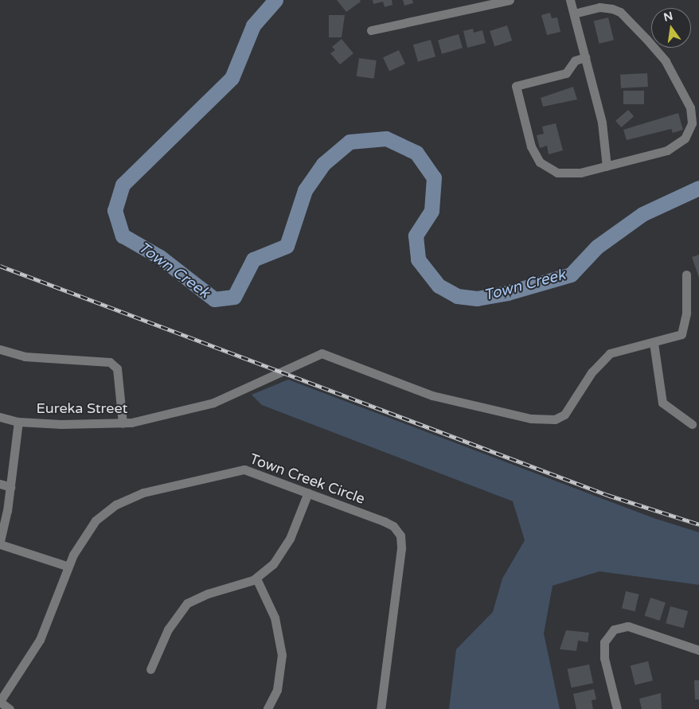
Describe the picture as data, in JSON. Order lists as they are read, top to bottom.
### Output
{
  "streets": {
    "street": ["Eureka Street", "Town Creek Circle"]
  },
  "water": ["Town Creek"],
  "north": "top"
}
